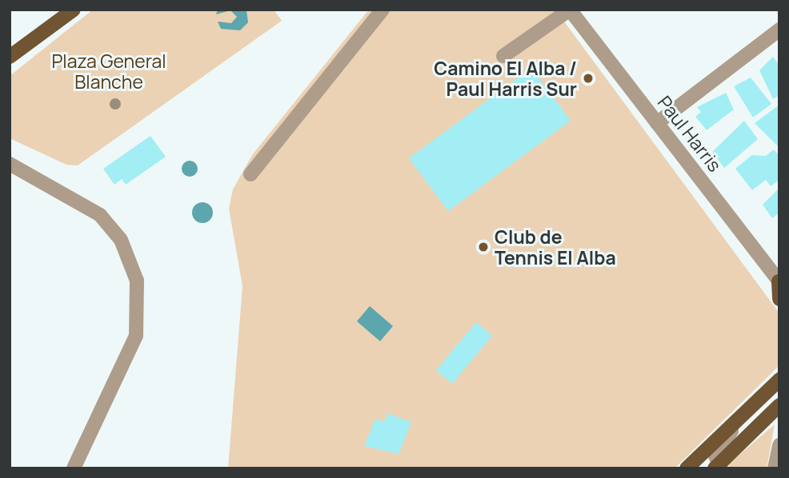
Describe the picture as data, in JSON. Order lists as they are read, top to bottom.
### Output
{
  "streets": {
    "street": ["Paul Harris"]
  },
  "parks": ["Plaza General Blanche"],
  "places": ["Camino El Alba / Paul Harris Sur", "Club de Tennis El Alba"]
}
